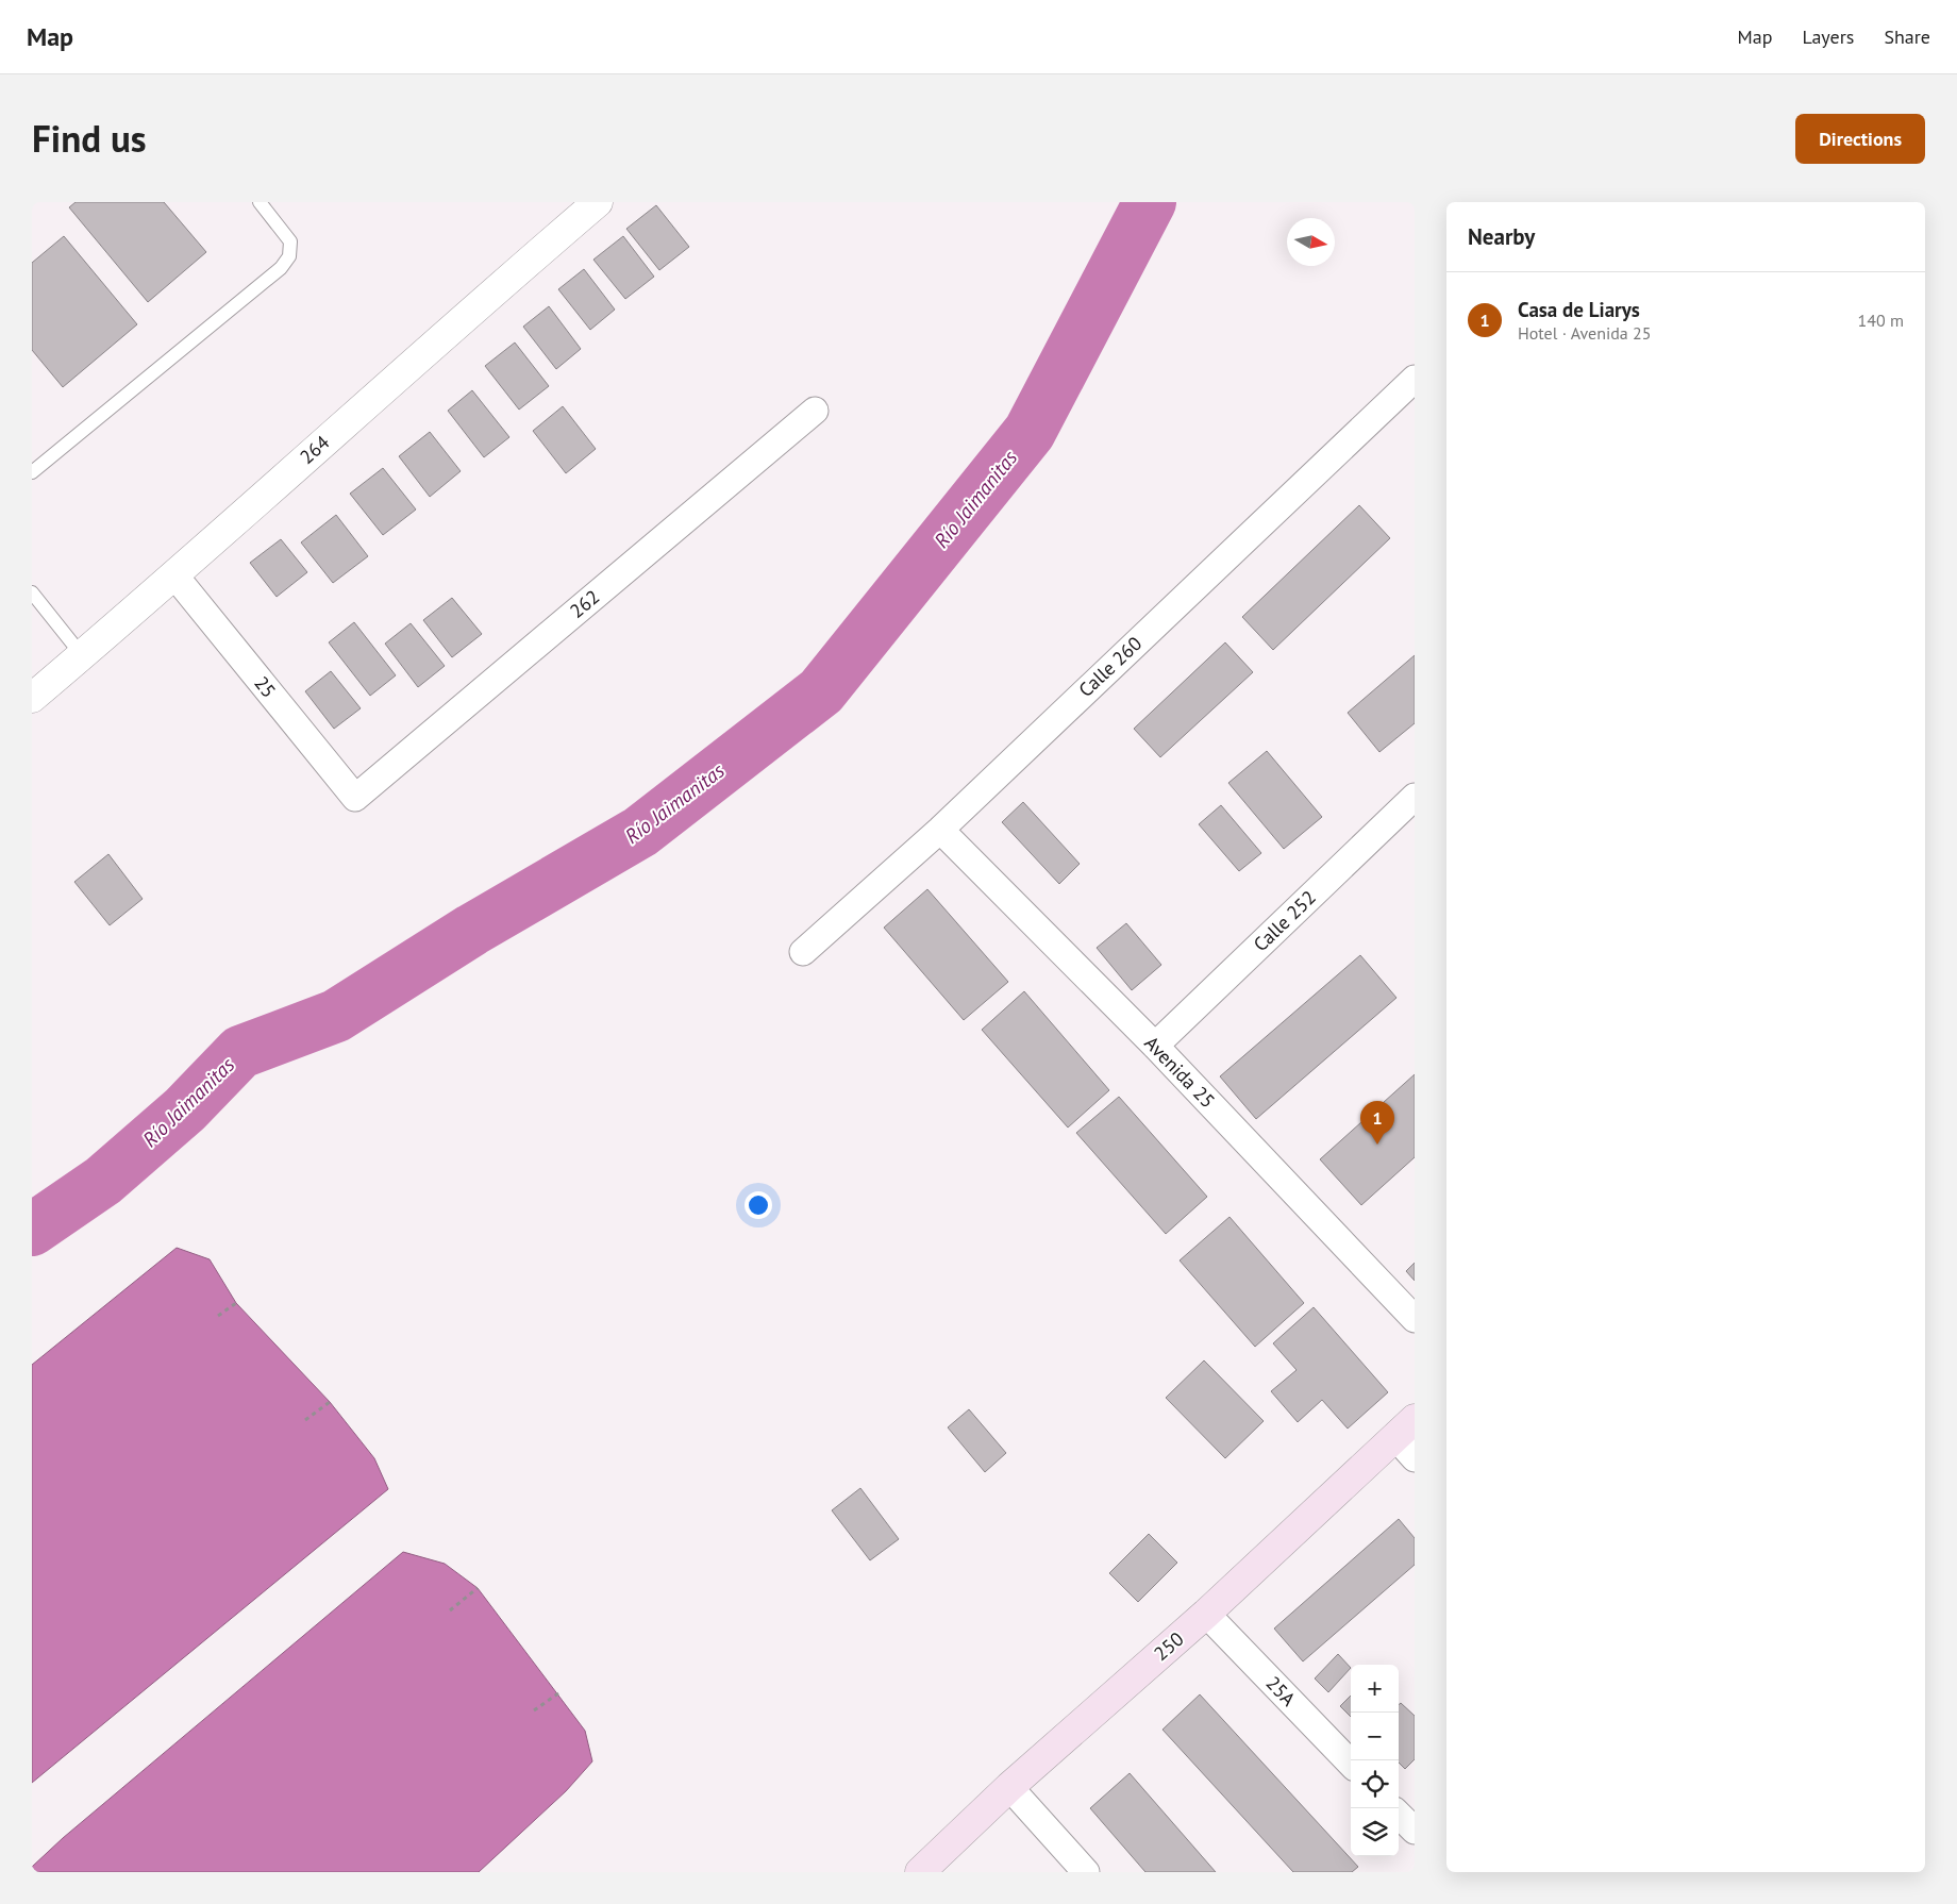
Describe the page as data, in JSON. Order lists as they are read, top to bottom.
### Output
{
  "streets": {
    "main road": ["250"],
    "street": [
      "264",
      "262",
      "Calle 260",
      "25",
      "Calle 252",
      "Avenida 25",
      "25A"
    ]
  },
  "crossings": [
    ["264", "25"],
    ["262", "25"],
    ["Calle 260", "Avenida 25"],
    ["Calle 252", "Avenida 25"],
    ["250", "25A"]
  ],
  "water": ["Río Jaimanitas"],
  "north": "right",
  "page": {
    "header": "Map",
    "nav": ["Map", "Layers", "Share"],
    "title": "Find us",
    "buttons": "Directions",
    "heading": "Nearby",
    "list": [
      {
        "mark": "1",
        "name": "Casa de Liarys",
        "note": "Hotel · Avenida 25",
        "value": "140 m"
      }
    ],
    "pins": "1",
    "map_buttons": ["+", "−"]
  }
}
